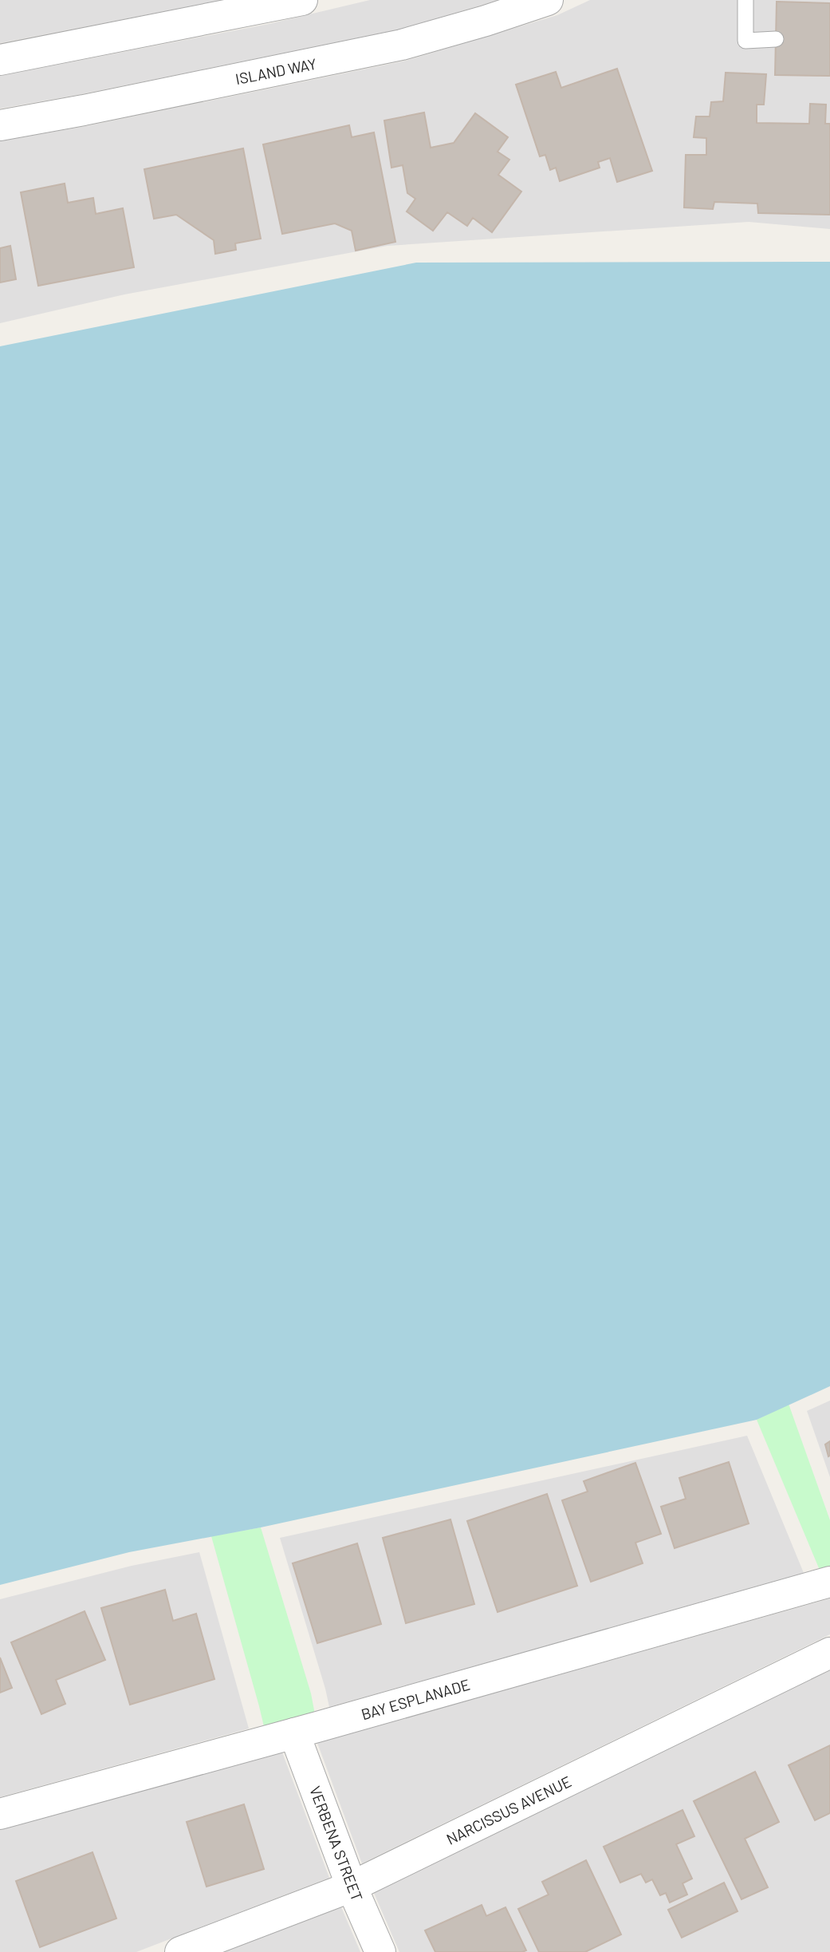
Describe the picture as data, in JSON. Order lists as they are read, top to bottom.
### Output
{
  "streets": {
    "street": [
      "ISLAND WAY",
      "BAY ESPLANADE",
      "NARCISSUS AVENUE",
      "VERBENA STREET"
    ]
  },
  "crossings": [
    ["BAY ESPLANADE", "VERBENA STREET"],
    ["NARCISSUS AVENUE", "VERBENA STREET"]
  ]
}
